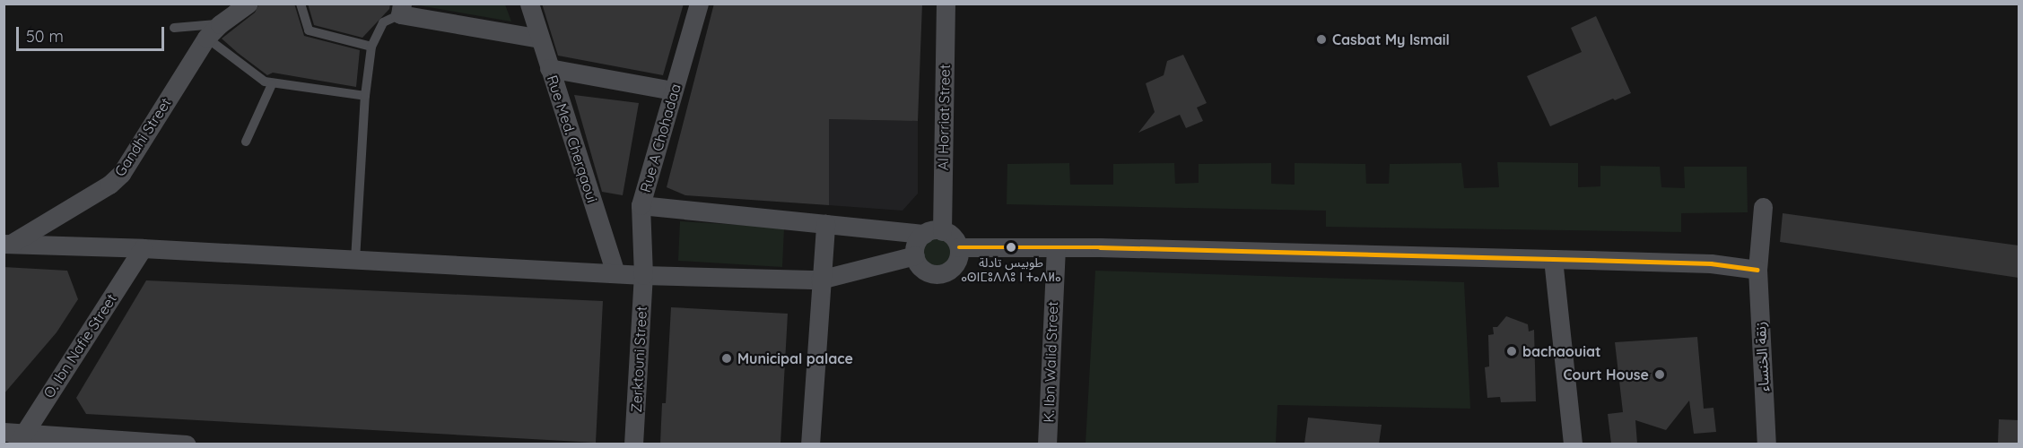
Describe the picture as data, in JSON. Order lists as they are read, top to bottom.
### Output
{
  "streets": {
    "street": [
      "Al Horriat Street",
      "Gandhi Street",
      "Rue A Chohadaa",
      "Rue Med. Cherqaoui",
      "O. Ibn Nafie Street",
      "زنقة الخنساء",
      "Zerktouni Street",
      "K. Ibn Walid Street"
    ]
  },
  "crossings": [
    ["Rue A Chohadaa", "Zerktouni Street"]
  ],
  "places": [
    "Casbat My Ismail",
    "طوبيس تادلة ⴰⵙⵏⵎⵓⴷⴷⵓ ⵏ ⵜⴰⴷⵍⴰ",
    "bachaouiat",
    "Municipal palace",
    "Court House"
  ],
  "lines": ["transit line 50"],
  "scale_bar": "50 m"
}
